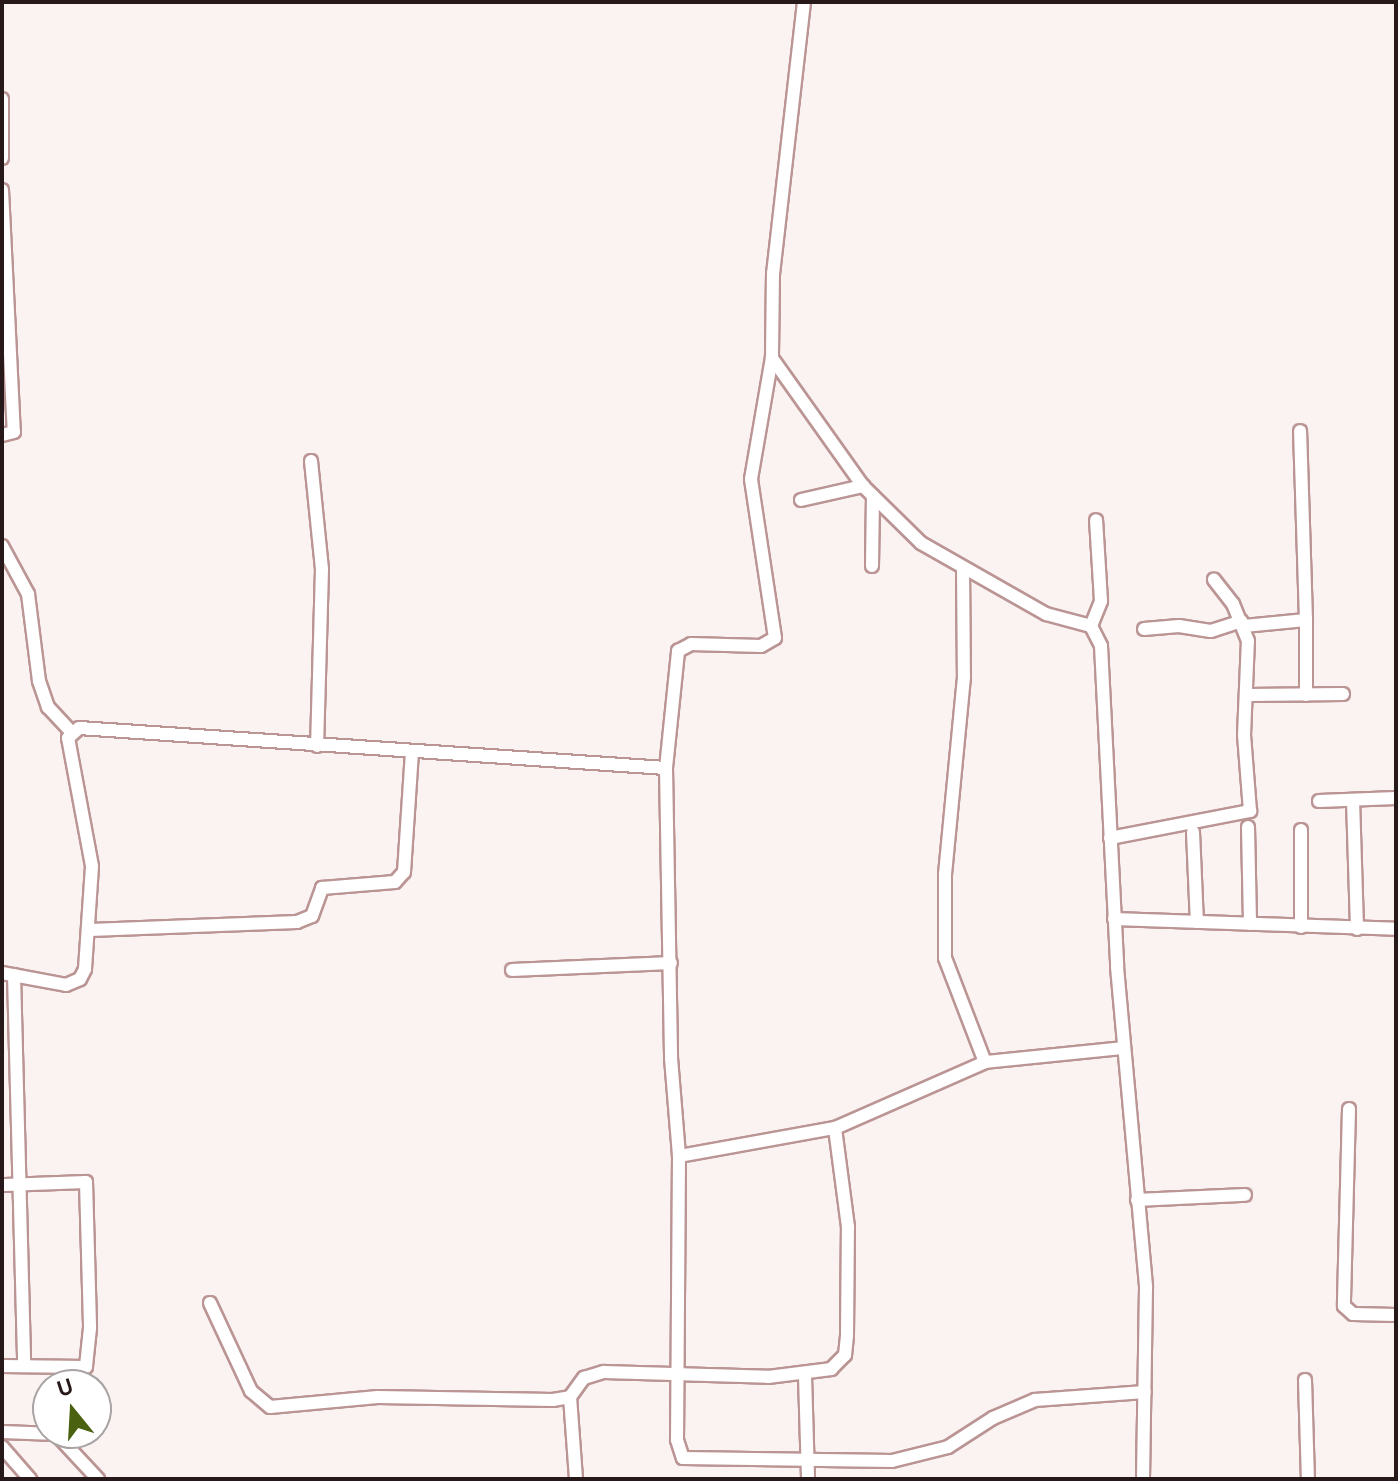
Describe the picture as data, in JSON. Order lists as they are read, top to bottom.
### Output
{
  "north": "top"
}
